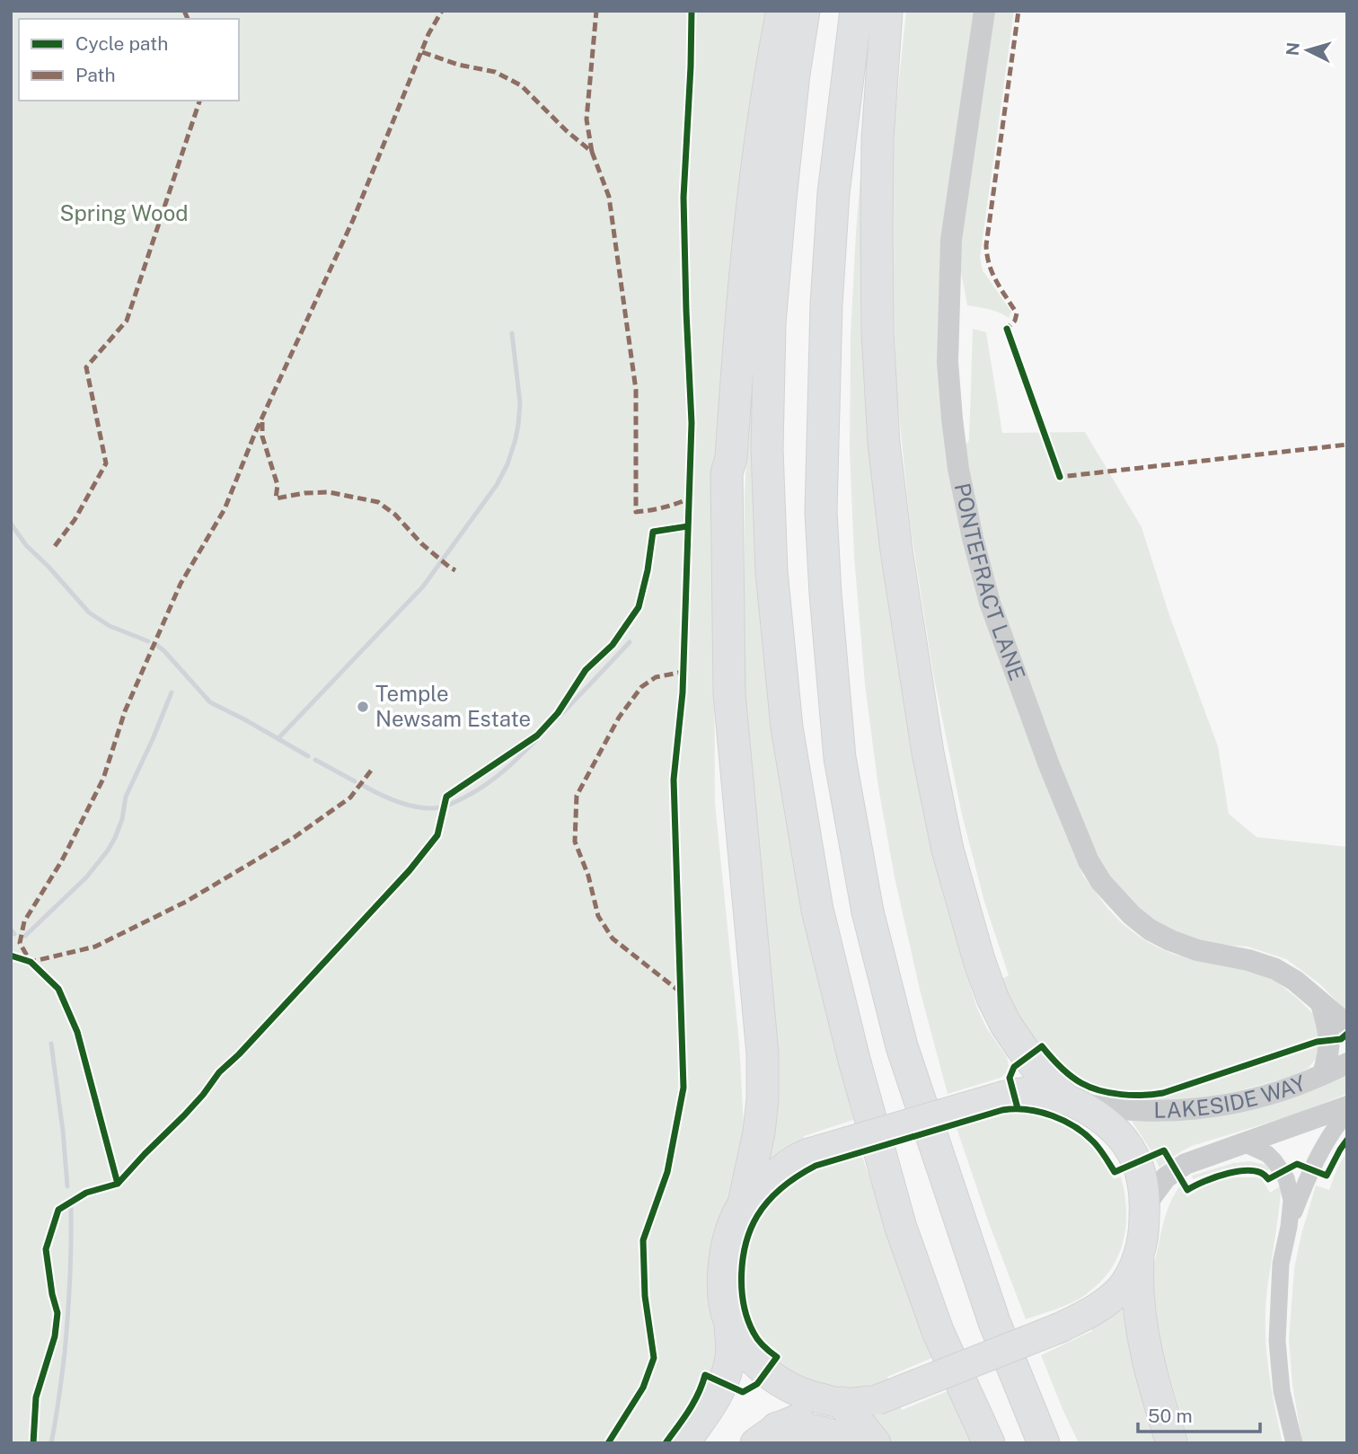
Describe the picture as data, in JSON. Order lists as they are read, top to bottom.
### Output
{
  "streets": {
    "street": ["PONTEFRACT LANE", "LAKESIDE WAY"]
  },
  "parks": ["Spring Wood"],
  "places": ["Temple Newsam Estate"],
  "legend": ["Cycle path", "Path"],
  "scale_bar": "50 m",
  "north": "left"
}
